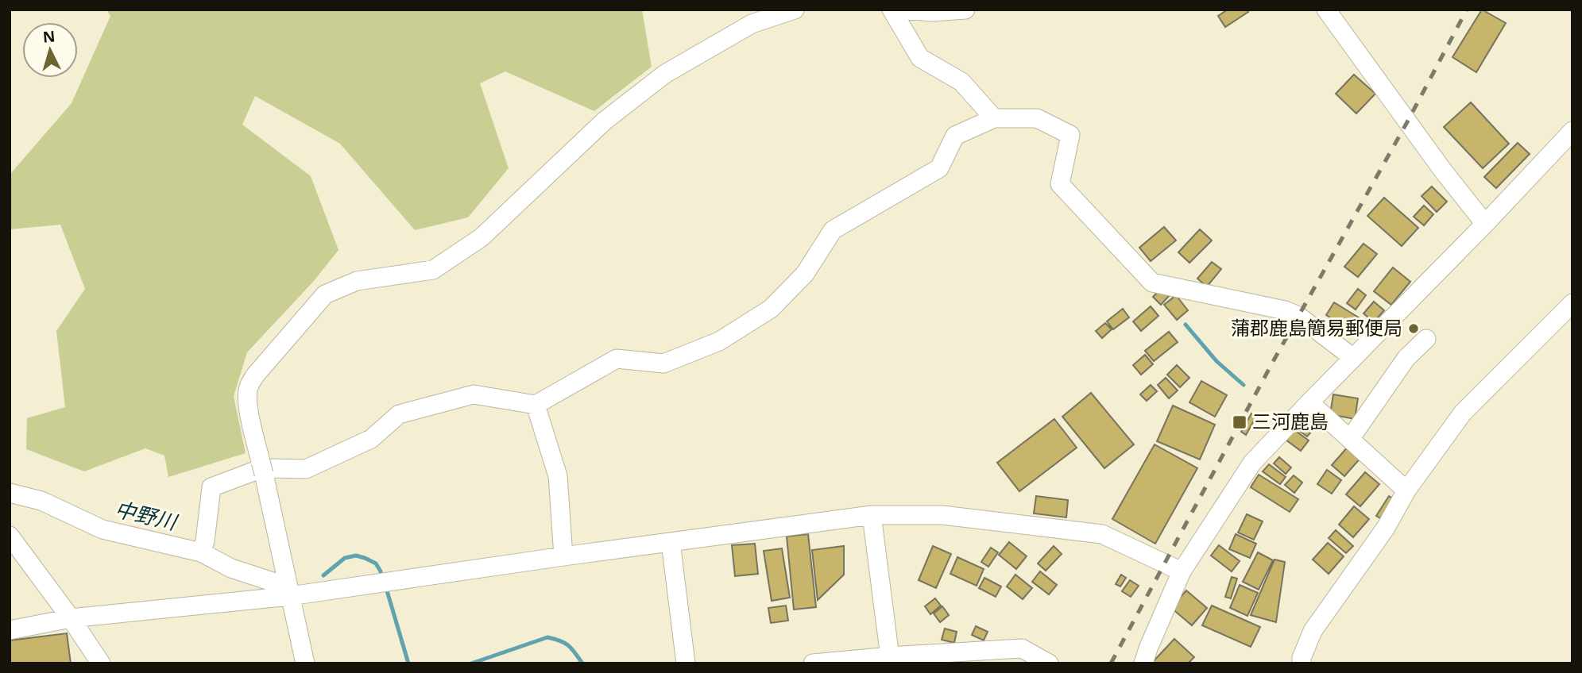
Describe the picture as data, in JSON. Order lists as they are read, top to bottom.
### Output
{
  "water": ["中野川"],
  "places": {
    "other": ["蒲郡鹿島簡易郵便局"],
    "transit": ["三河鹿島"]
  },
  "north": "top"
}
